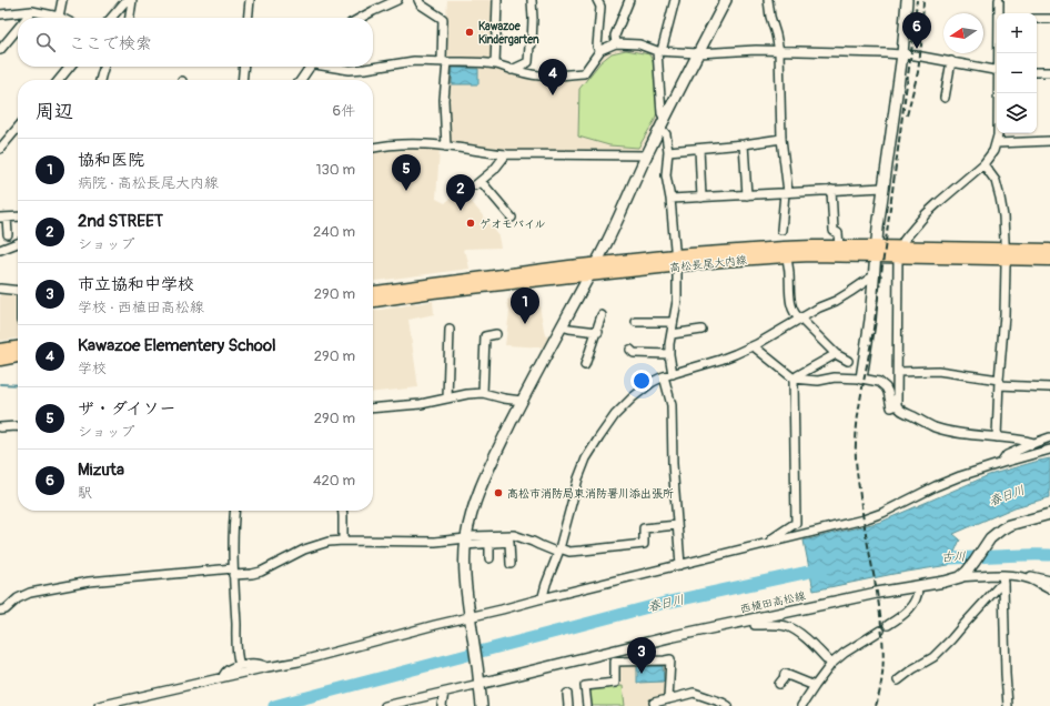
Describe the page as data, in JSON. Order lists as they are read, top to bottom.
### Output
{
  "streets": {
    "main road": ["高松長尾大内線"],
    "street": ["西植田高松線"]
  },
  "water": ["春日川", "古川"],
  "places": ["Kawazoe Kindergarten", "ゲオモバイル", "高松市消防局東消防署川添出張所"],
  "north": "left",
  "page": {
    "pins": [
      "6",
      "4",
      "5",
      "2",
      "1",
      "3"
    ],
    "map_buttons": ["+", "−"],
    "search": "ここで検索",
    "heading": ["周辺", "6件"],
    "list": [
      {
        "mark": "1",
        "name": "協和医院",
        "note": "病院 · 高松長尾大内線",
        "value": "130 m"
      },
      {
        "mark": "2",
        "name": "2nd STREET",
        "note": "ショップ",
        "value": "240 m"
      },
      {
        "mark": "3",
        "name": "市立協和中学校",
        "note": "学校 · 西植田高松線",
        "value": "290 m"
      },
      {
        "mark": "4",
        "name": "Kawazoe Elementery School",
        "note": "学校",
        "value": "290 m"
      },
      {
        "mark": "5",
        "name": "ザ・ダイソー",
        "note": "ショップ",
        "value": "290 m"
      },
      {
        "mark": "6",
        "name": "Mizuta",
        "note": "駅",
        "value": "420 m"
      }
    ]
  }
}
